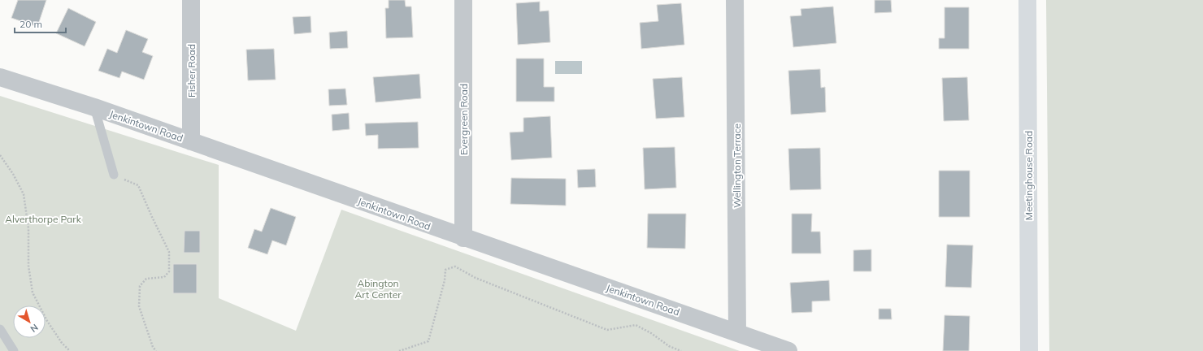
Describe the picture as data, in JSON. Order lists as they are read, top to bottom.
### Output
{
  "streets": {
    "street": [
      "Fisher Road",
      "Evergreen Road",
      "Jenkintown Road",
      "Wellington Terrace",
      "Meetinghouse Road"
    ]
  },
  "crossings": [
    ["Fisher Road", "Jenkintown Road"],
    ["Evergreen Road", "Jenkintown Road"],
    ["Jenkintown Road", "Wellington Terrace"]
  ],
  "parks": ["Alverthorpe Park", "Abington Art Center"],
  "scale_bar": "20 m",
  "north": "bottom right"
}
